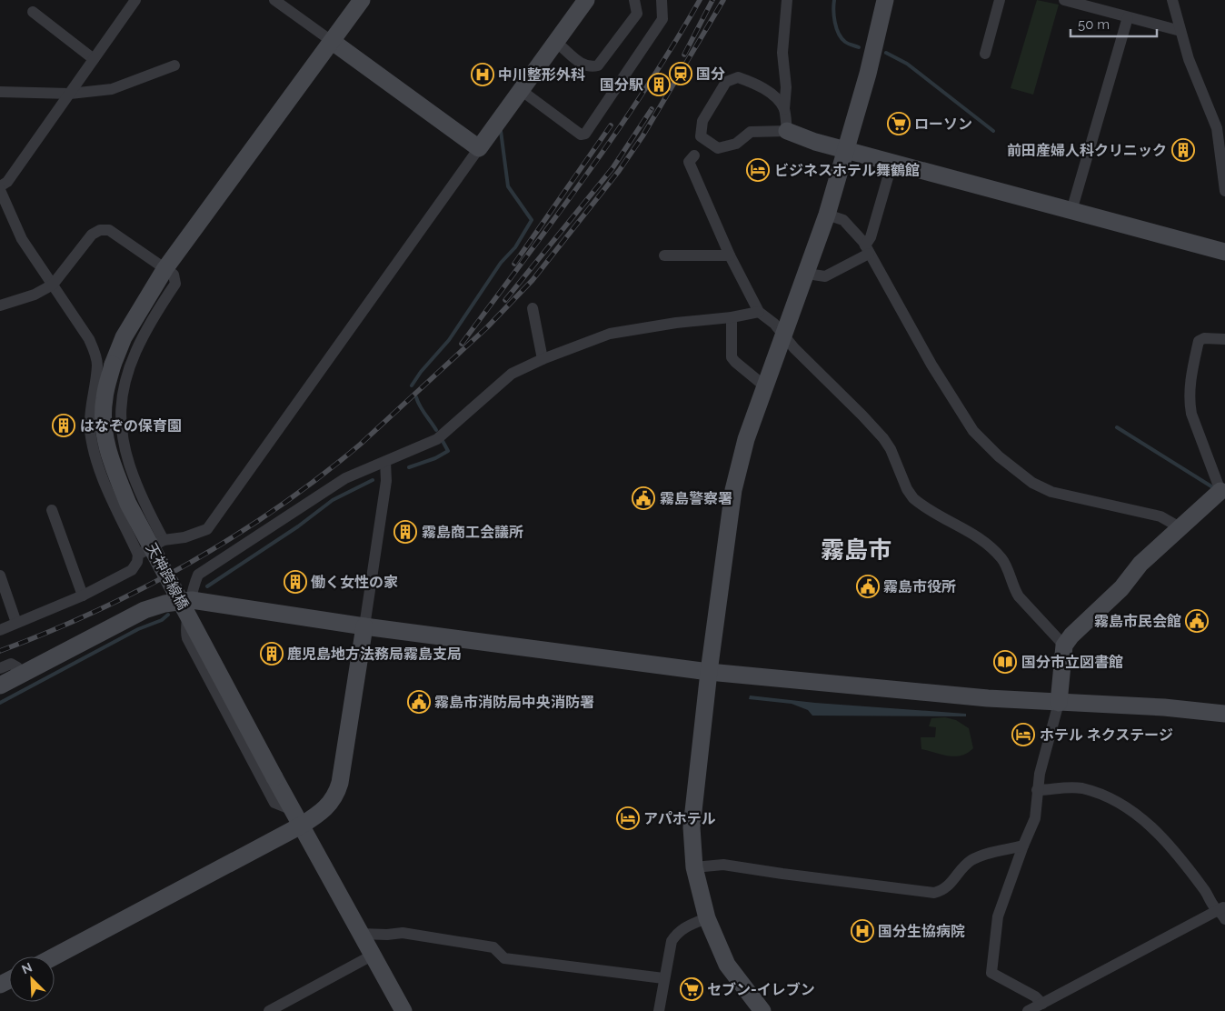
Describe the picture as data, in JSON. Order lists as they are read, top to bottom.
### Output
{
  "streets": {
    "street": ["天神跨線橋"]
  },
  "districts": ["霧島市"],
  "places": {
    "station": ["国分"],
    "hospital": ["中川整形外科", "国分生協病院"],
    "building": [
      "国分駅",
      "前田産婦人科クリニック",
      "はなぞの保育園",
      "霧島商工会議所",
      "働く女性の家",
      "鹿児島地方法務局霧島支局"
    ],
    "supermarket": ["ローソン", "セブン-イレブン"],
    "hotel": ["ビジネスホテル舞鶴館", "ホテル ネクステージ", "アパホテル"],
    "public building": [
      "霧島警察署",
      "霧島市役所",
      "霧島市民会館",
      "霧島市消防局中央消防署"
    ],
    "library": ["国分市立図書館"]
  },
  "scale_bar": "50 m",
  "north": "top left"
}
